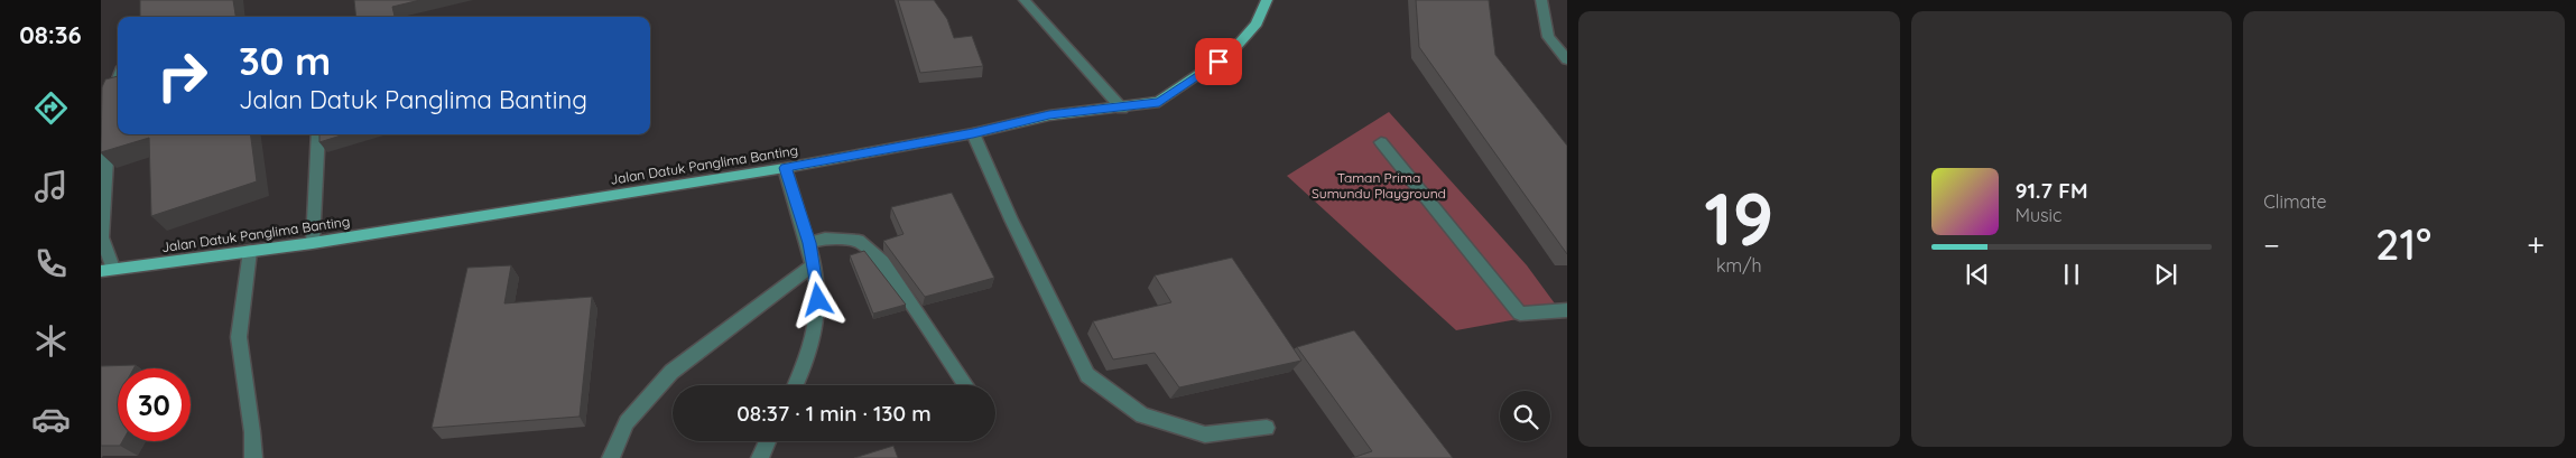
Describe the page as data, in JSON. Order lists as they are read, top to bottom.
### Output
{
  "streets": {
    "main road": ["Jalan Datuk Panglima Banting"]
  },
  "parks": ["Taman Prima Sumundu Playground"],
  "page": {
    "tabs": "08:36",
    "tile": [
      ["19", "km/h"],
      "Climate"
    ],
    "turn": ["30 m", "Jalan Datuk Panglima Banting"],
    "song": ["91.7 FM", "Music"],
    "heat": ["−", "21°", "+"],
    "limit": "30",
    "trip": "08:37 · 1 min · 130 m"
  }
}
